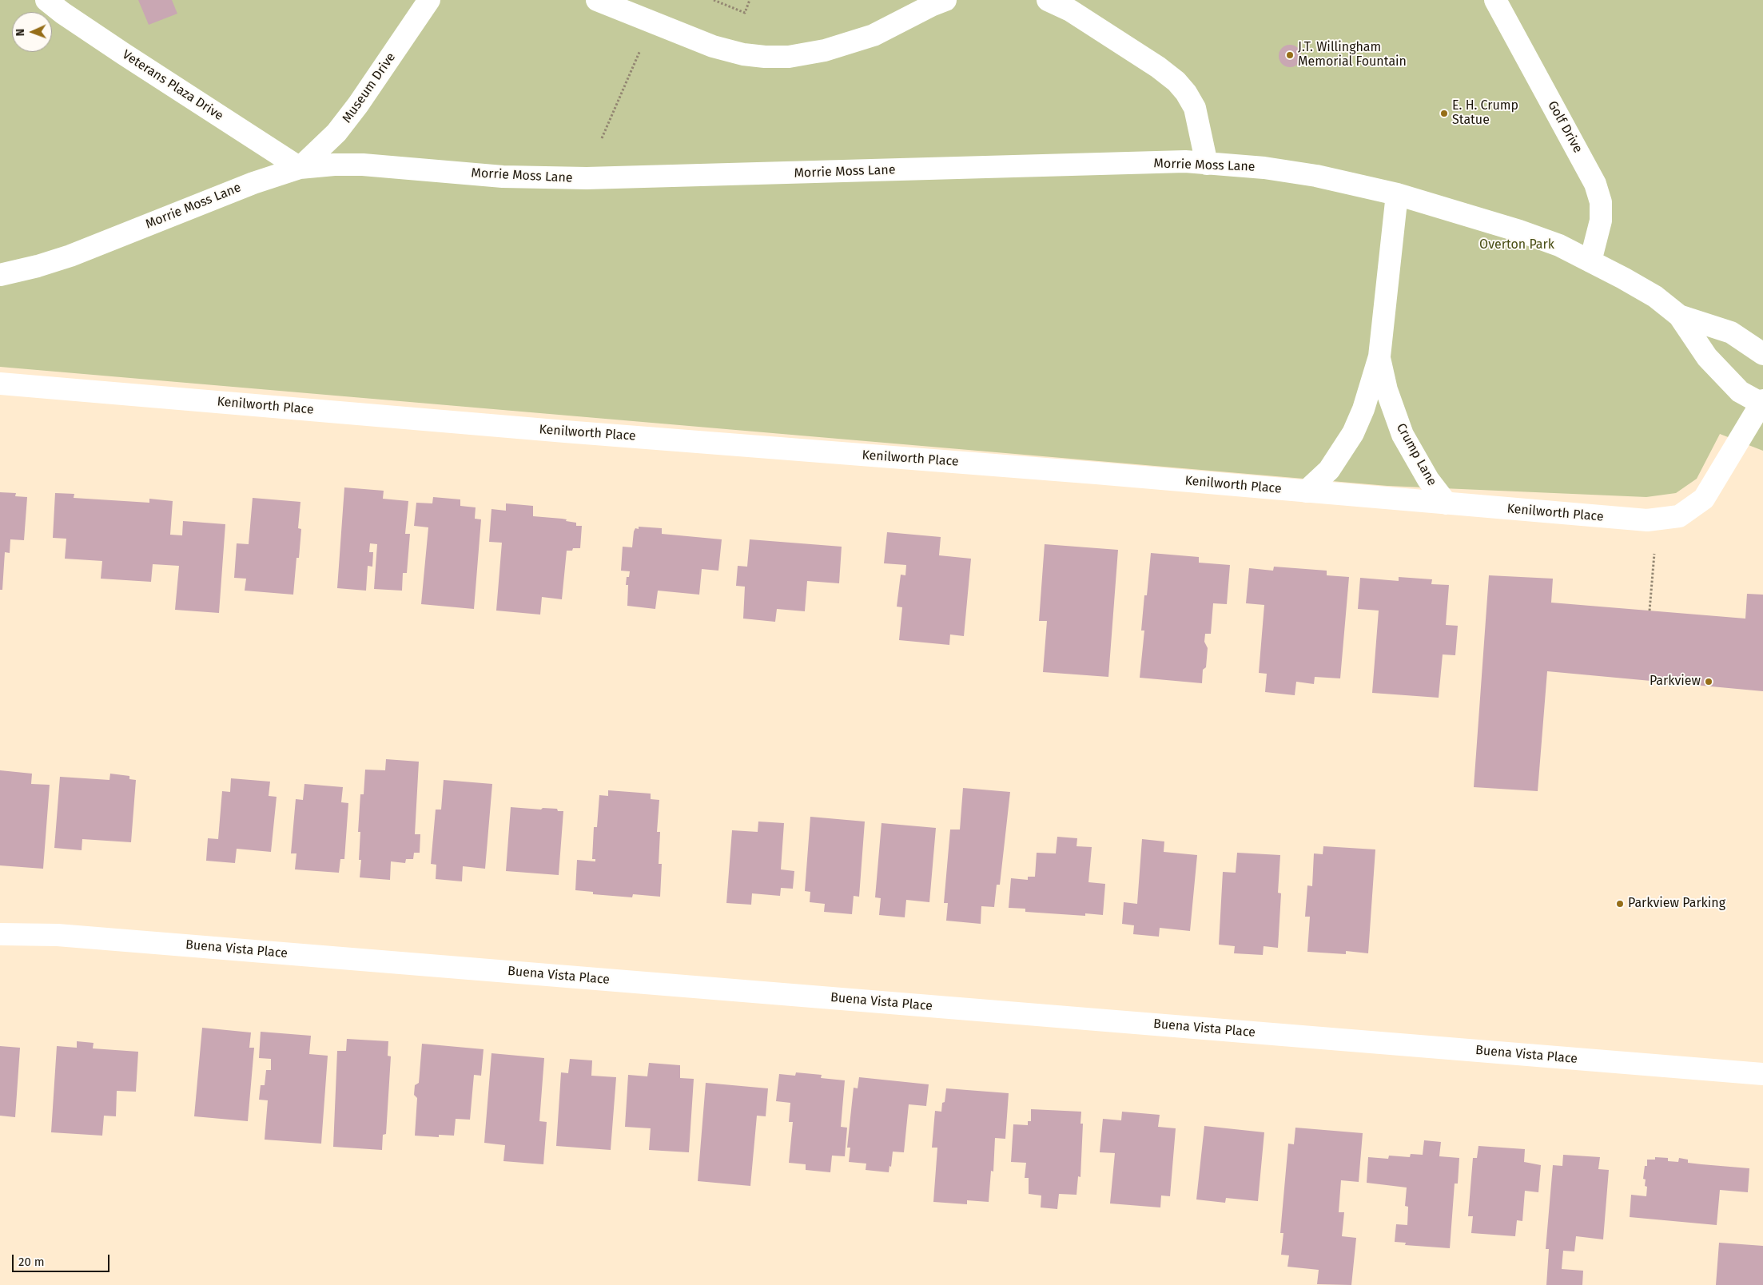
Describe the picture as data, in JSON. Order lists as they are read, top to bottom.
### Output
{
  "streets": {
    "street": [
      "Veterans Plaza Drive",
      "Museum Drive",
      "Golf Drive",
      "Morrie Moss Lane",
      "Kenilworth Place",
      "Crump Lane",
      "Buena Vista Place"
    ]
  },
  "crossings": [
    ["Veterans Plaza Drive", "Museum Drive"],
    ["Veterans Plaza Drive", "Morrie Moss Lane"],
    ["Museum Drive", "Morrie Moss Lane"],
    ["Golf Drive", "Morrie Moss Lane"],
    ["Morrie Moss Lane", "Kenilworth Place"],
    ["Morrie Moss Lane", "Crump Lane"],
    ["Kenilworth Place", "Crump Lane"]
  ],
  "parks": ["Overton Park"],
  "places": [
    "J.T. Willingham Memorial Fountain",
    "E. H. Crump Statue",
    "Parkview",
    "Parkview Parking"
  ],
  "scale_bar": "20 m",
  "north": "left"
}
